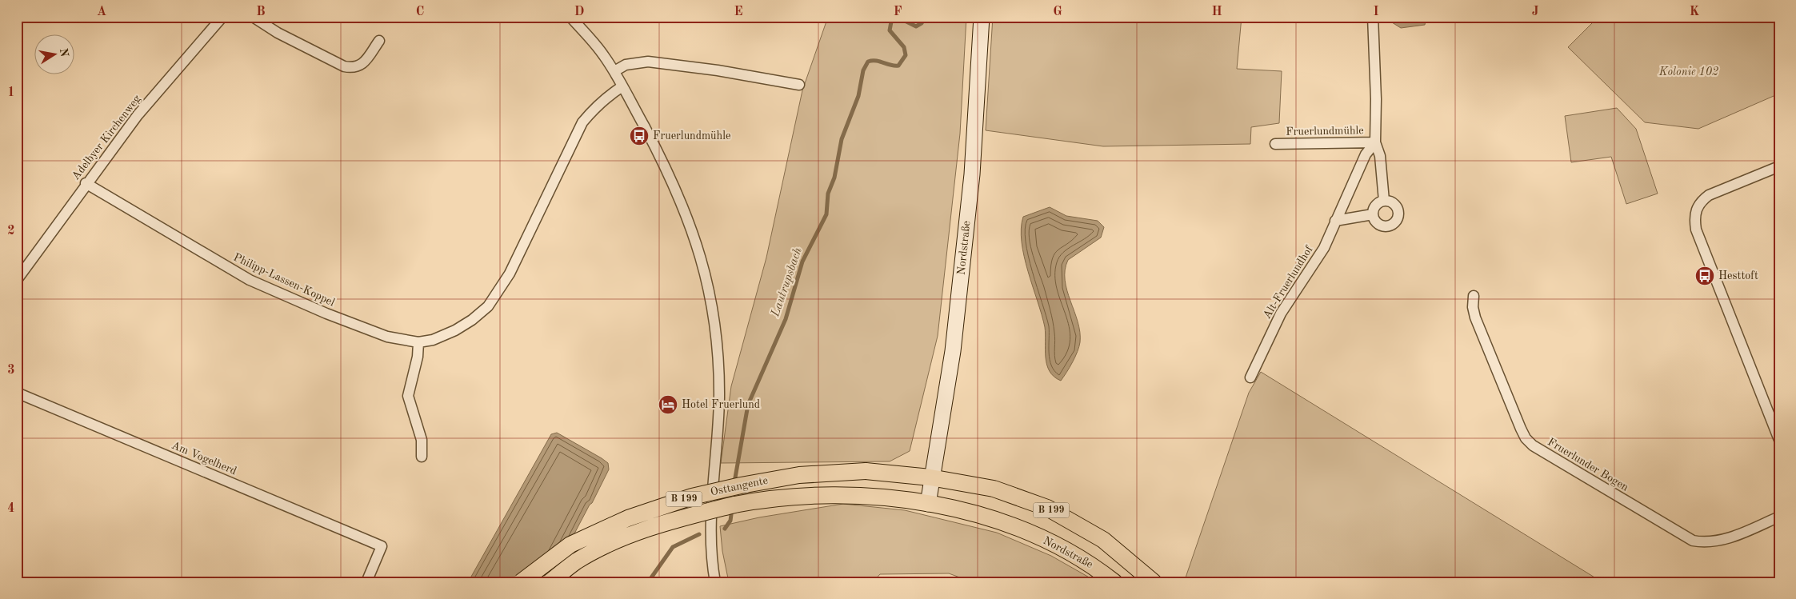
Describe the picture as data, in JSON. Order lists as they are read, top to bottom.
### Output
{
  "streets": {
    "main road": ["Nordstraße", "Osttangente", "B 199"],
    "street": [
      "Fruerlundmühle",
      "Adelbyer Kirchenweg",
      "Philipp-Lassen-Koppel",
      "Alt-Fruerlundhof",
      "Am Vogelherd",
      "Fruerlunder Bogen"
    ]
  },
  "crossings": [
    ["Fruerlundmühle", "Alt-Fruerlundhof"],
    ["Adelbyer Kirchenweg", "Philipp-Lassen-Koppel"],
    ["Nordstraße", "Osttangente"],
    ["Nordstraße", "B 199"],
    ["Osttangente", "B 199"]
  ],
  "water": ["Lautrupsbach"],
  "parks": ["Kolonie 102"],
  "places": {
    "bus stop": ["Fruerlundmühle", "Hesttoft"],
    "hotel": ["Hotel Fruerlund"]
  },
  "north": "right",
  "grid": {
    "columns": [
      "A",
      "B",
      "C",
      "D",
      "E",
      "F",
      "G",
      "H",
      "I",
      "J",
      "K"
    ],
    "rows": [
      "1",
      "2",
      "3",
      "4"
    ]
  }
}
